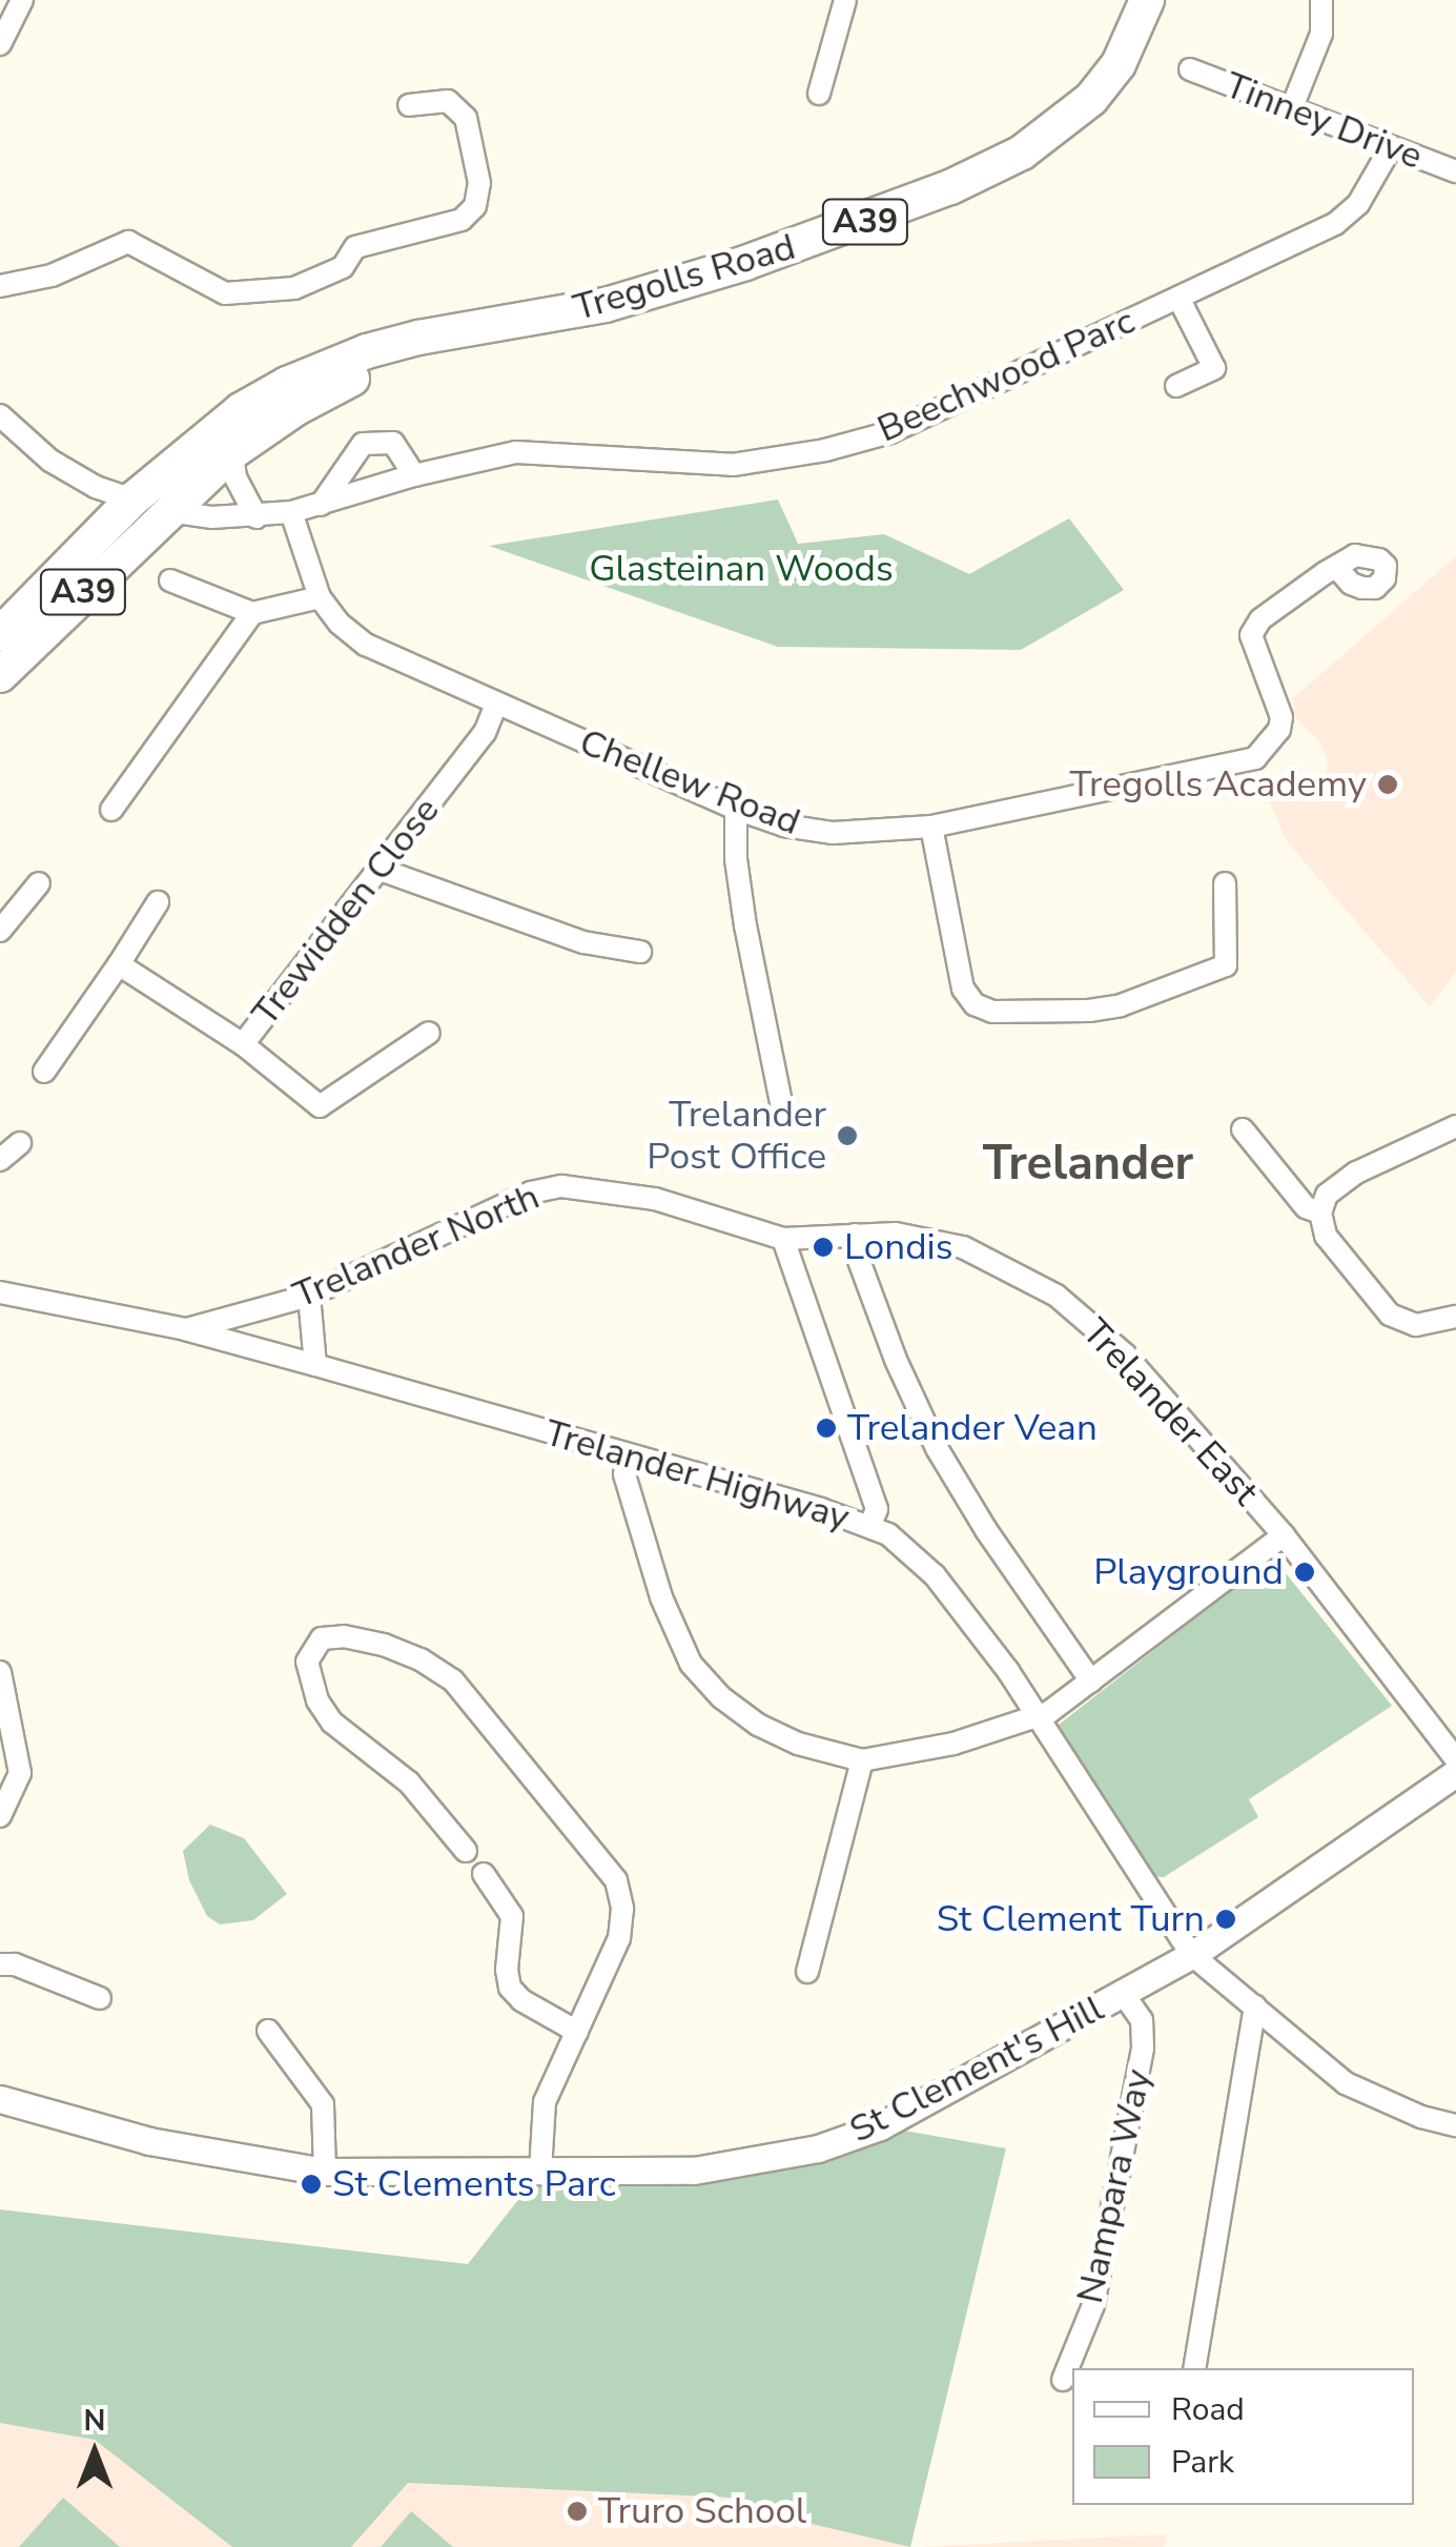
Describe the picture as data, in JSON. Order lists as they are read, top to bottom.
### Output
{
  "streets": {
    "highway": ["A39", "Tregolls Road"],
    "street": [
      "Tinney Drive",
      "Beechwood Parc",
      "Chellew Road",
      "Trewidden Close",
      "Trelander North",
      "Trelander East",
      "Trelander Highway",
      "St Clement's Hill",
      "Nampara Way"
    ]
  },
  "crossings": [
    ["Tinney Drive", "Beechwood Parc"],
    ["Tregolls Road", "Beechwood Parc"],
    ["Beechwood Parc", "Chellew Road"],
    ["Chellew Road", "Trewidden Close"],
    ["Trelander North", "Trelander East"],
    ["Trelander North", "Trelander Highway"],
    ["Trelander Highway", "St Clement's Hill"],
    ["St Clement's Hill", "Nampara Way"]
  ],
  "districts": ["Trelander"],
  "parks": ["Glasteinan Woods"],
  "places": [
    "Tregolls Academy",
    "Trelander Post Office",
    "Londis",
    "Trelander Vean",
    "Playground",
    "St Clement Turn",
    "St Clements Parc",
    "Truro School"
  ],
  "legend": ["Road", "Park"],
  "north": "top"
}
